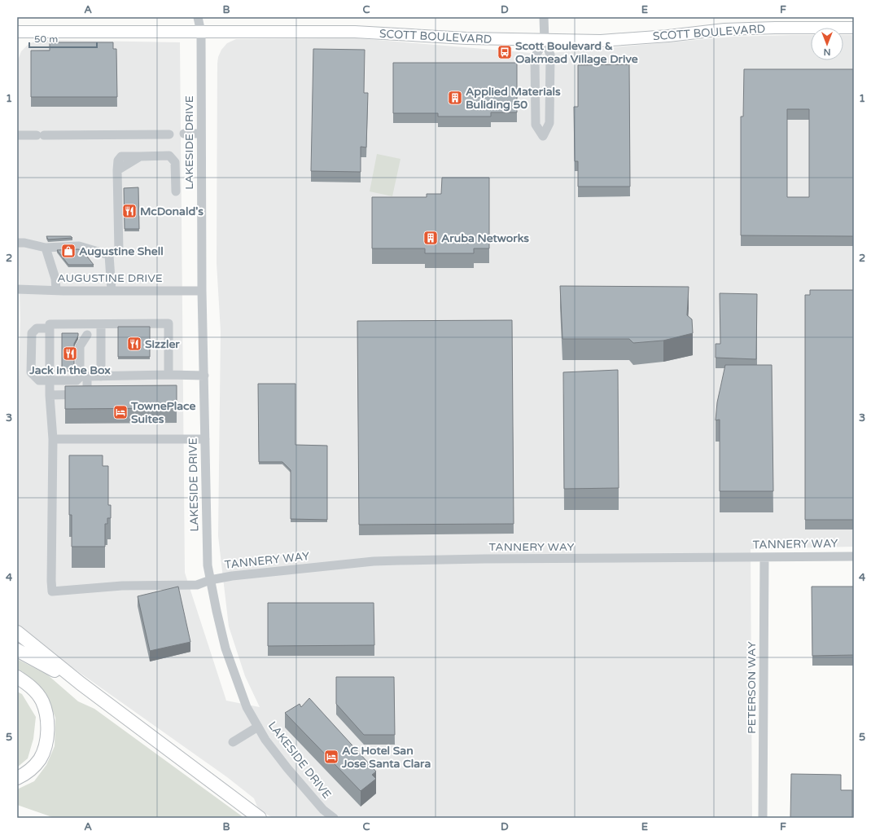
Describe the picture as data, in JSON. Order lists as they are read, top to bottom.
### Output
{
  "streets": {
    "main road": ["SCOTT BOULEVARD"],
    "street": [
      "LAKESIDE DRIVE",
      "AUGUSTINE DRIVE",
      "TANNERY WAY",
      "PETERSON WAY"
    ]
  },
  "crossings": [
    ["SCOTT BOULEVARD", "LAKESIDE DRIVE"],
    ["LAKESIDE DRIVE", "AUGUSTINE DRIVE"],
    ["LAKESIDE DRIVE", "TANNERY WAY"],
    ["TANNERY WAY", "PETERSON WAY"]
  ],
  "places": {
    "bus stop": ["Scott Boulevard & Oakmead Village Drive"],
    "building": ["Applied Materials Buliding 50", "Aruba Networks"],
    "restaurant": ["McDonald's", "Sizzler", "Jack in the Box"],
    "shop": ["Augustine Shell"],
    "hotel": ["TownePlace Suites", "AC Hotel San Jose Santa Clara"]
  },
  "scale_bar": "50 m",
  "north": "bottom",
  "grid": {
    "columns": [
      "A",
      "B",
      "C",
      "D",
      "E",
      "F"
    ],
    "rows": [
      "1",
      "2",
      "3",
      "4",
      "5"
    ]
  }
}
